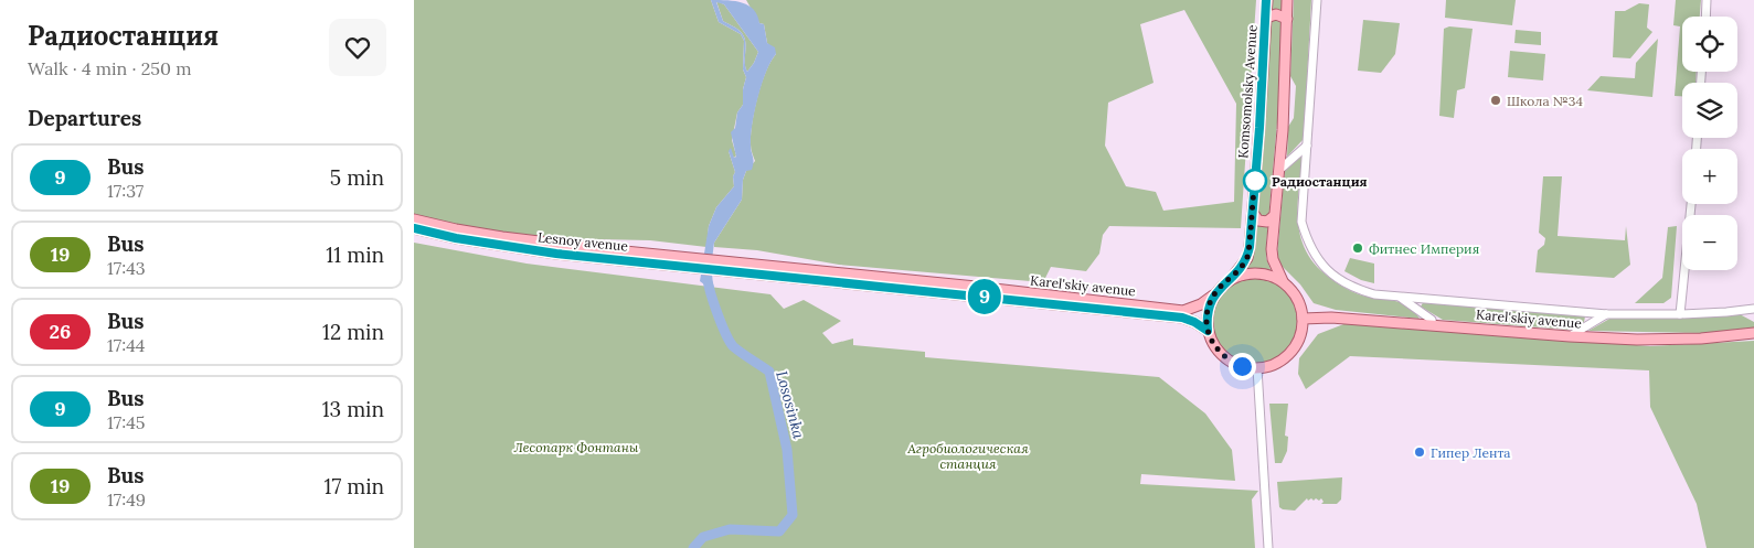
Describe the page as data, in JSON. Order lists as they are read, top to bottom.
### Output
{
  "streets": {
    "main road": ["Komsomolsky Avenue", "Lesnoy avenue", "Karel'skiy avenue"]
  },
  "crossings": [
    ["Komsomolsky Avenue", "Karel'skiy avenue"],
    ["Lesnoy avenue", "Karel'skiy avenue"]
  ],
  "water": ["Lososinka"],
  "parks": ["Лесопарк Фонтаны", "Агробиологическая станция"],
  "places": [
    "Школа №34",
    "Радиостанция",
    "Фитнес Империя",
    "Гипер Лента"
  ],
  "lines": ["bus line 9"],
  "page": {
    "heading": [
      ["Радиостанция", "Walk · 4 min · 250 m"],
      "Departures"
    ],
    "on_map": "9",
    "map_buttons": ["+", "−"],
    "list": [
      {
        "mark": "9",
        "name": "Bus",
        "note": "17:37",
        "value": "5 min"
      },
      {
        "mark": "19",
        "name": "Bus",
        "note": "17:43",
        "value": "11 min"
      },
      {
        "mark": "26",
        "name": "Bus",
        "note": "17:44",
        "value": "12 min"
      },
      {
        "mark": "9",
        "name": "Bus",
        "note": "17:45",
        "value": "13 min"
      },
      {
        "mark": "19",
        "name": "Bus",
        "note": "17:49",
        "value": "17 min"
      }
    ]
  }
}
